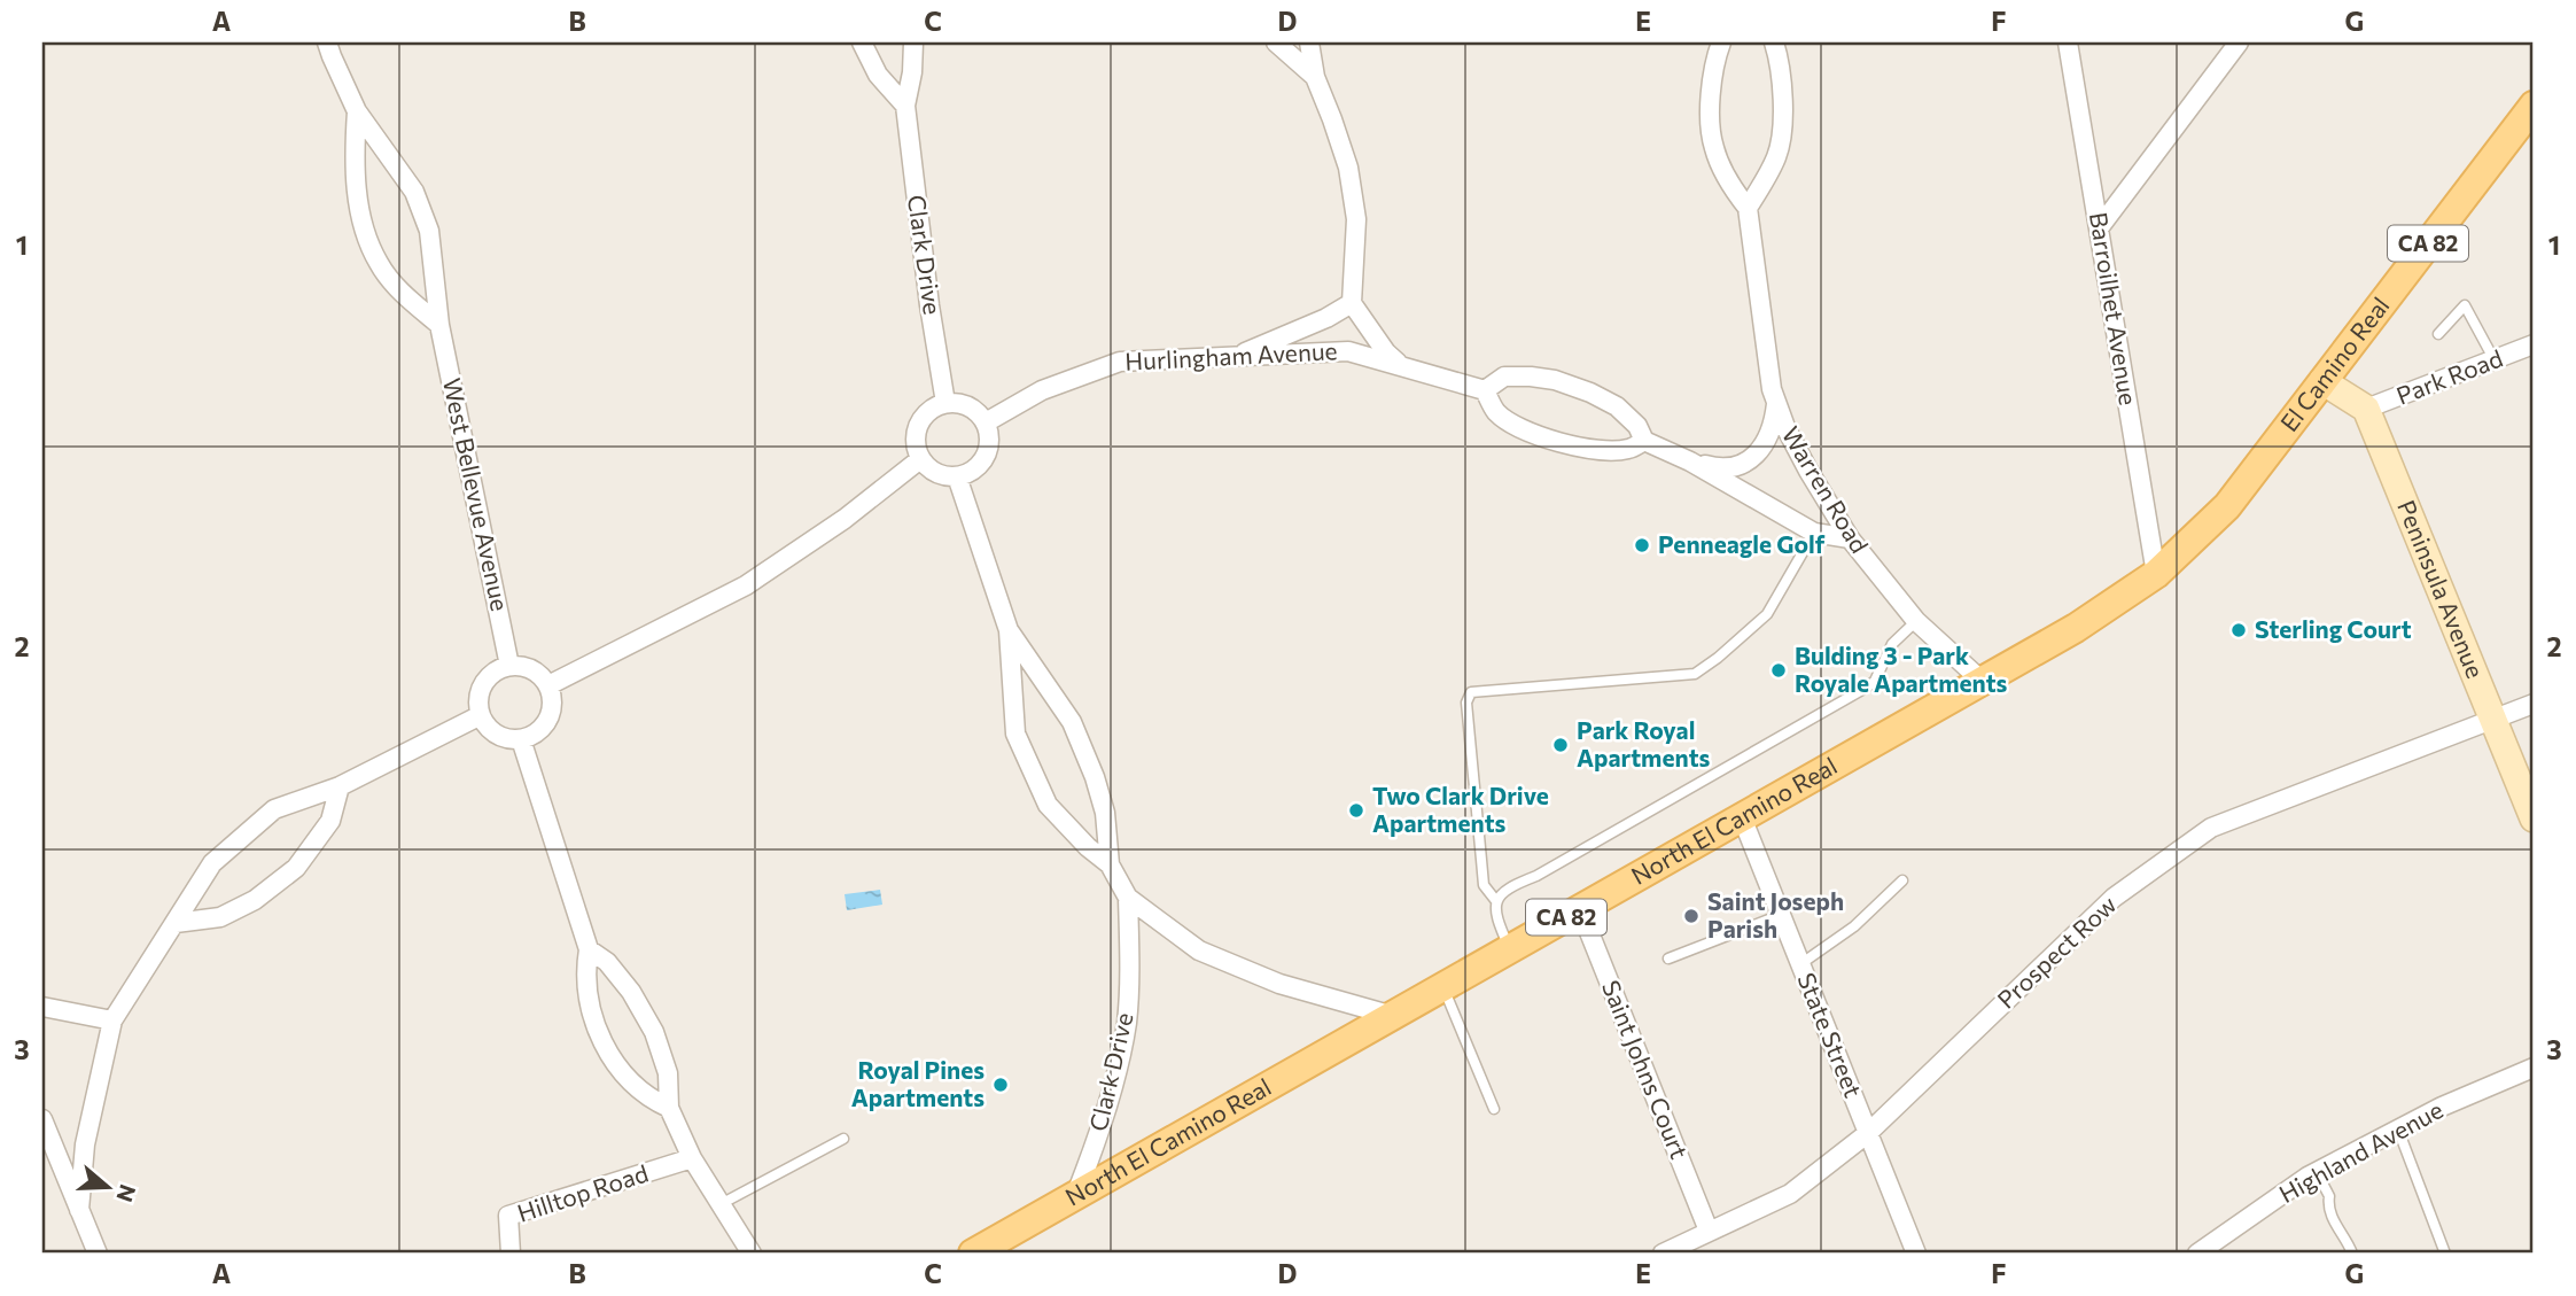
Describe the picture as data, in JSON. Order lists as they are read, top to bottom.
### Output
{
  "streets": {
    "main road": [
      "CA 82",
      "El Camino Real",
      "Peninsula Avenue",
      "North El Camino Real"
    ],
    "street": [
      "Clark Drive",
      "Barroilhet Avenue",
      "Hurlingham Avenue",
      "Park Road",
      "Warren Road",
      "West Bellevue Avenue",
      "Prospect Row",
      "State Street",
      "Saint Johns Court",
      "Highland Avenue",
      "Hilltop Road"
    ]
  },
  "crossings": [
    ["Clark Drive", "Hurlingham Avenue"],
    ["Clark Drive", "North El Camino Real"],
    ["Barroilhet Avenue", "El Camino Real"],
    ["Barroilhet Avenue", "North El Camino Real"],
    ["El Camino Real", "North El Camino Real"],
    ["Park Road", "Peninsula Avenue"],
    ["Warren Road", "North El Camino Real"],
    ["Peninsula Avenue", "Prospect Row"],
    ["North El Camino Real", "State Street"],
    ["North El Camino Real", "Saint Johns Court"],
    ["Prospect Row", "State Street"],
    ["Prospect Row", "Saint Johns Court"]
  ],
  "places": [
    "Penneagle Golf",
    "Sterling Court",
    "Bulding 3 - Park Royale Apartments",
    "Park Royal Apartments",
    "Two Clark Drive Apartments",
    "Saint Joseph Parish",
    "Royal Pines Apartments"
  ],
  "north": "right",
  "grid": {
    "columns": [
      "A",
      "B",
      "C",
      "D",
      "E",
      "F",
      "G"
    ],
    "rows": ["1", "2", "3"]
  }
}
